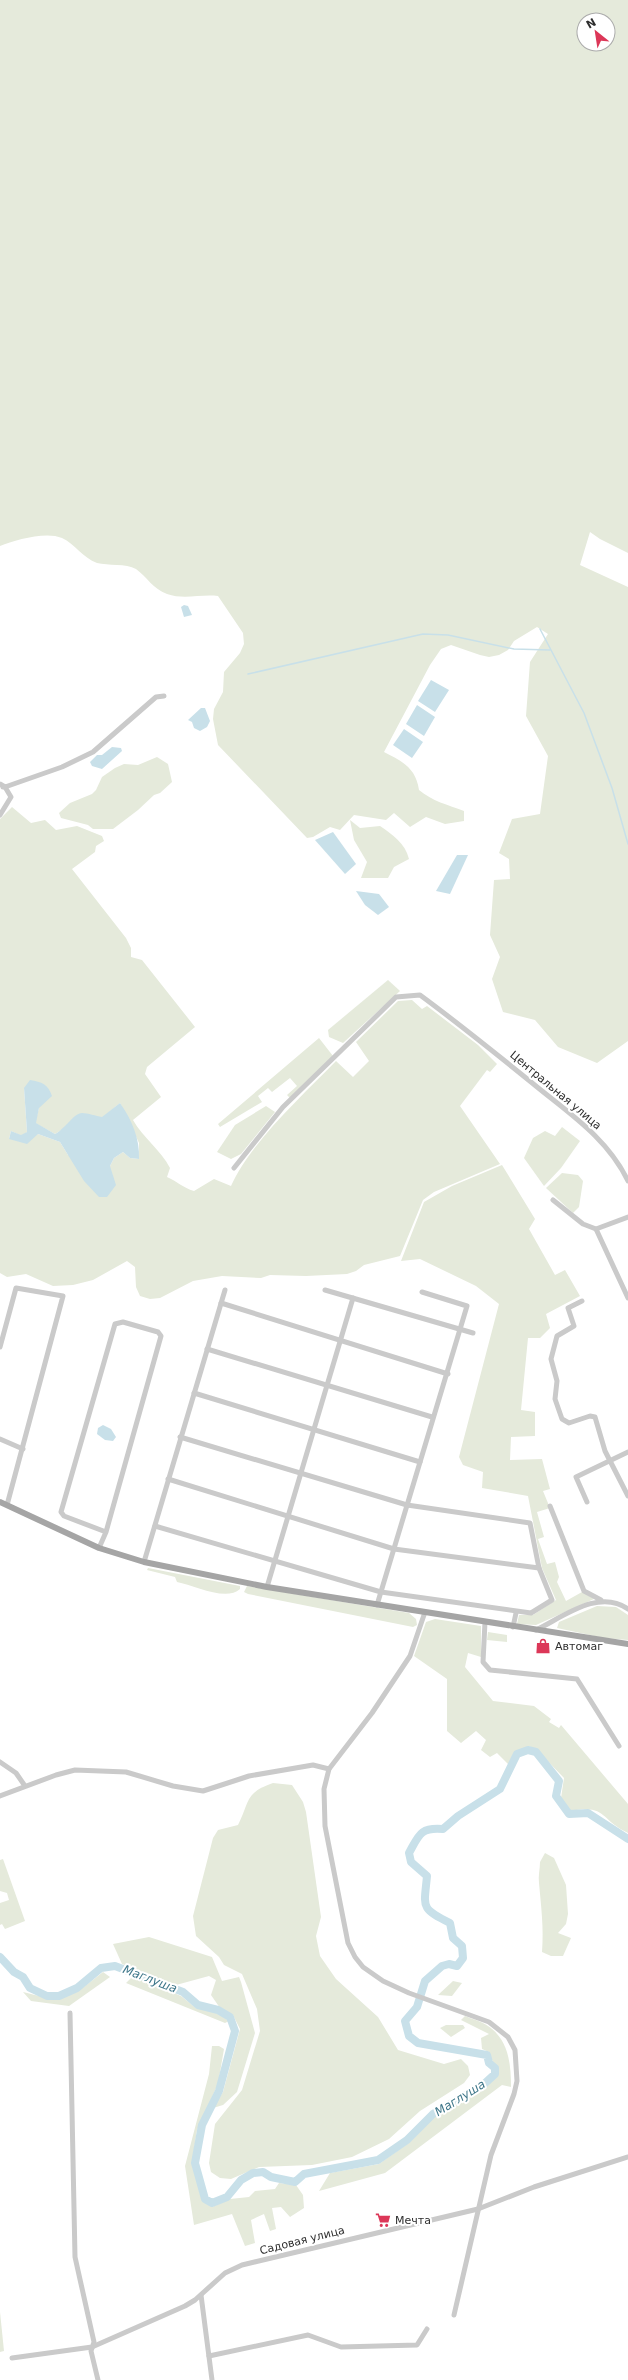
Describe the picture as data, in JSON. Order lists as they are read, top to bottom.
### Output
{
  "streets": {
    "street": ["Центральная улица", "Садовая улица"]
  },
  "water": ["Маглуша"],
  "places": {
    "shop": ["Автомаг"],
    "supermarket": ["Мечта"]
  },
  "north": "top left"
}
